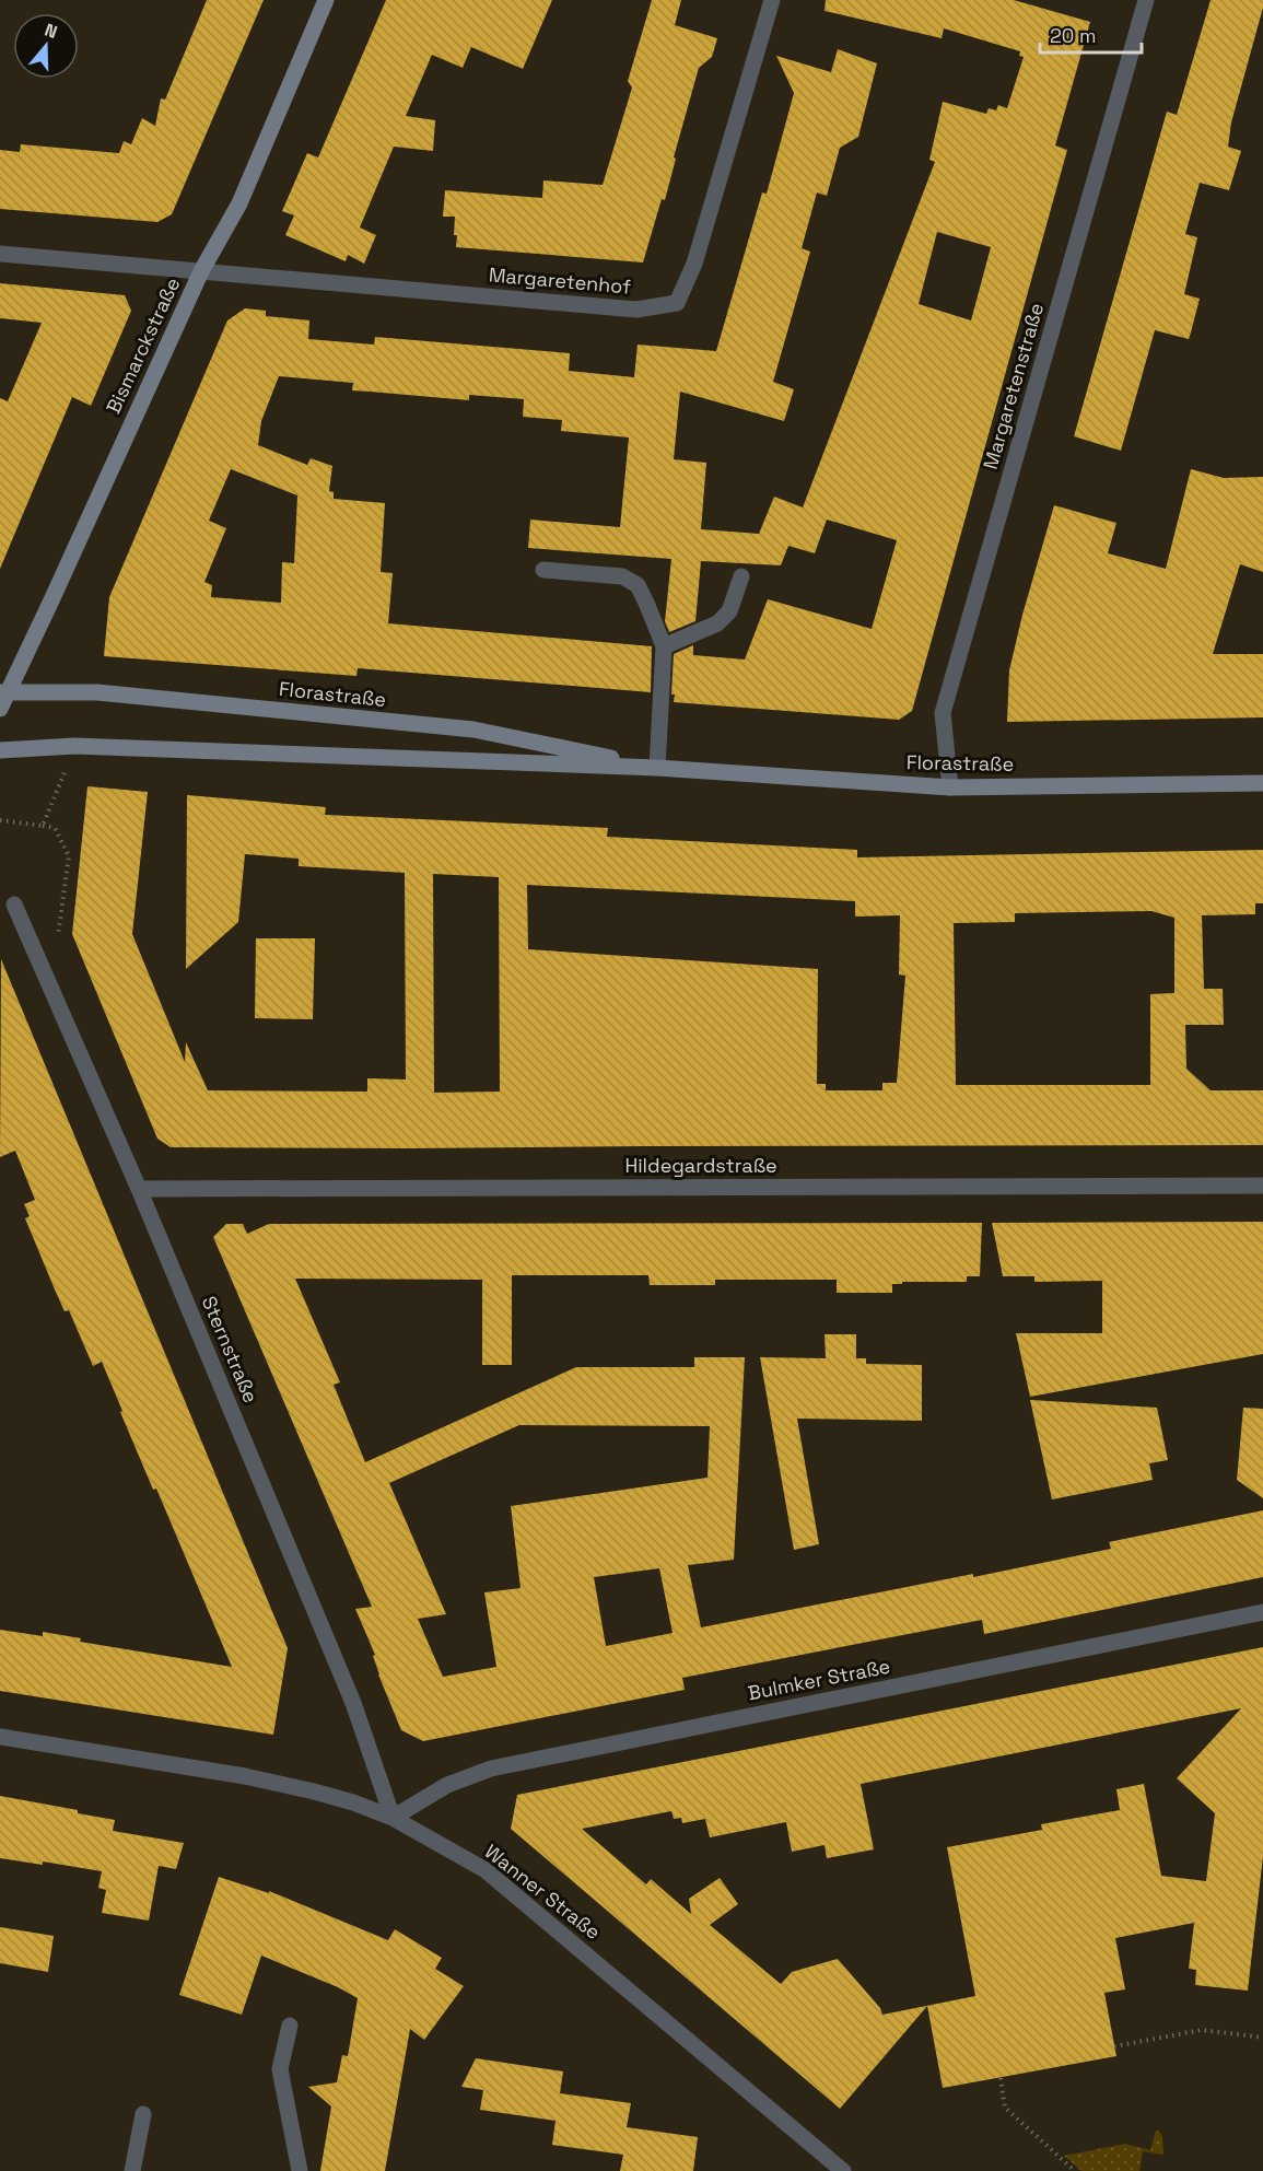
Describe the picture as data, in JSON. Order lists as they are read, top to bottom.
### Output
{
  "streets": {
    "main road": ["Bismarckstraße", "Florastraße"],
    "street": [
      "Margaretenhof",
      "Margaretenstraße",
      "Hildegardstraße",
      "Sternstraße",
      "Bulmker Straße",
      "Wanner Straße"
    ]
  },
  "crossings": [
    ["Margaretenhof", "Bismarckstraße"],
    ["Bismarckstraße", "Florastraße"],
    ["Margaretenstraße", "Florastraße"],
    ["Hildegardstraße", "Sternstraße"],
    ["Sternstraße", "Bulmker Straße"],
    ["Sternstraße", "Wanner Straße"],
    ["Bulmker Straße", "Wanner Straße"]
  ],
  "scale_bar": "20 m",
  "north": "top"
}
